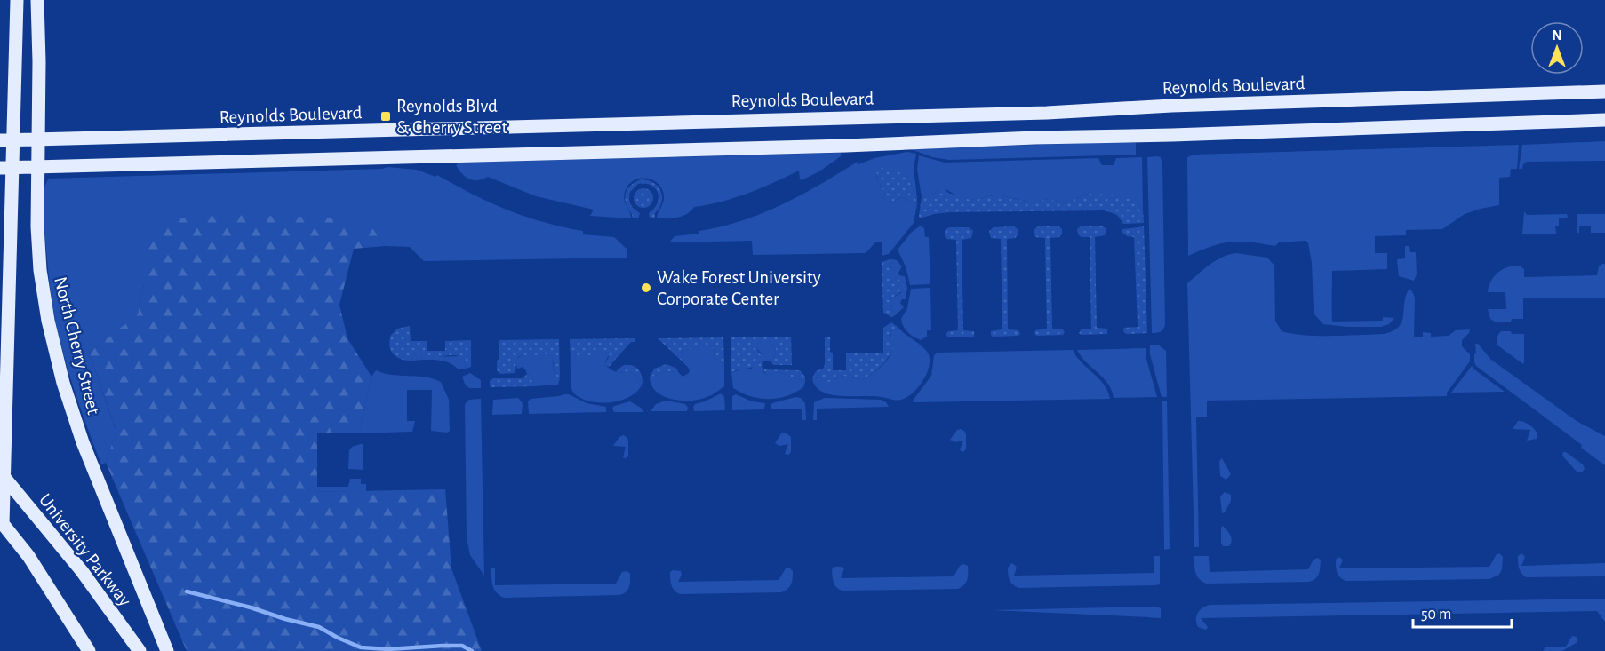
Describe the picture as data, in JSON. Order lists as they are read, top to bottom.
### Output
{
  "streets": {
    "main road": ["Reynolds Boulevard", "North Cherry Street", "University Parkway"]
  },
  "crossings": [
    ["Reynolds Boulevard", "North Cherry Street"]
  ],
  "places": {
    "transit": ["Reynolds Blvd & Cherry Street"],
    "other": ["Wake Forest University Corporate Center"]
  },
  "scale_bar": "50 m",
  "north": "top"
}
